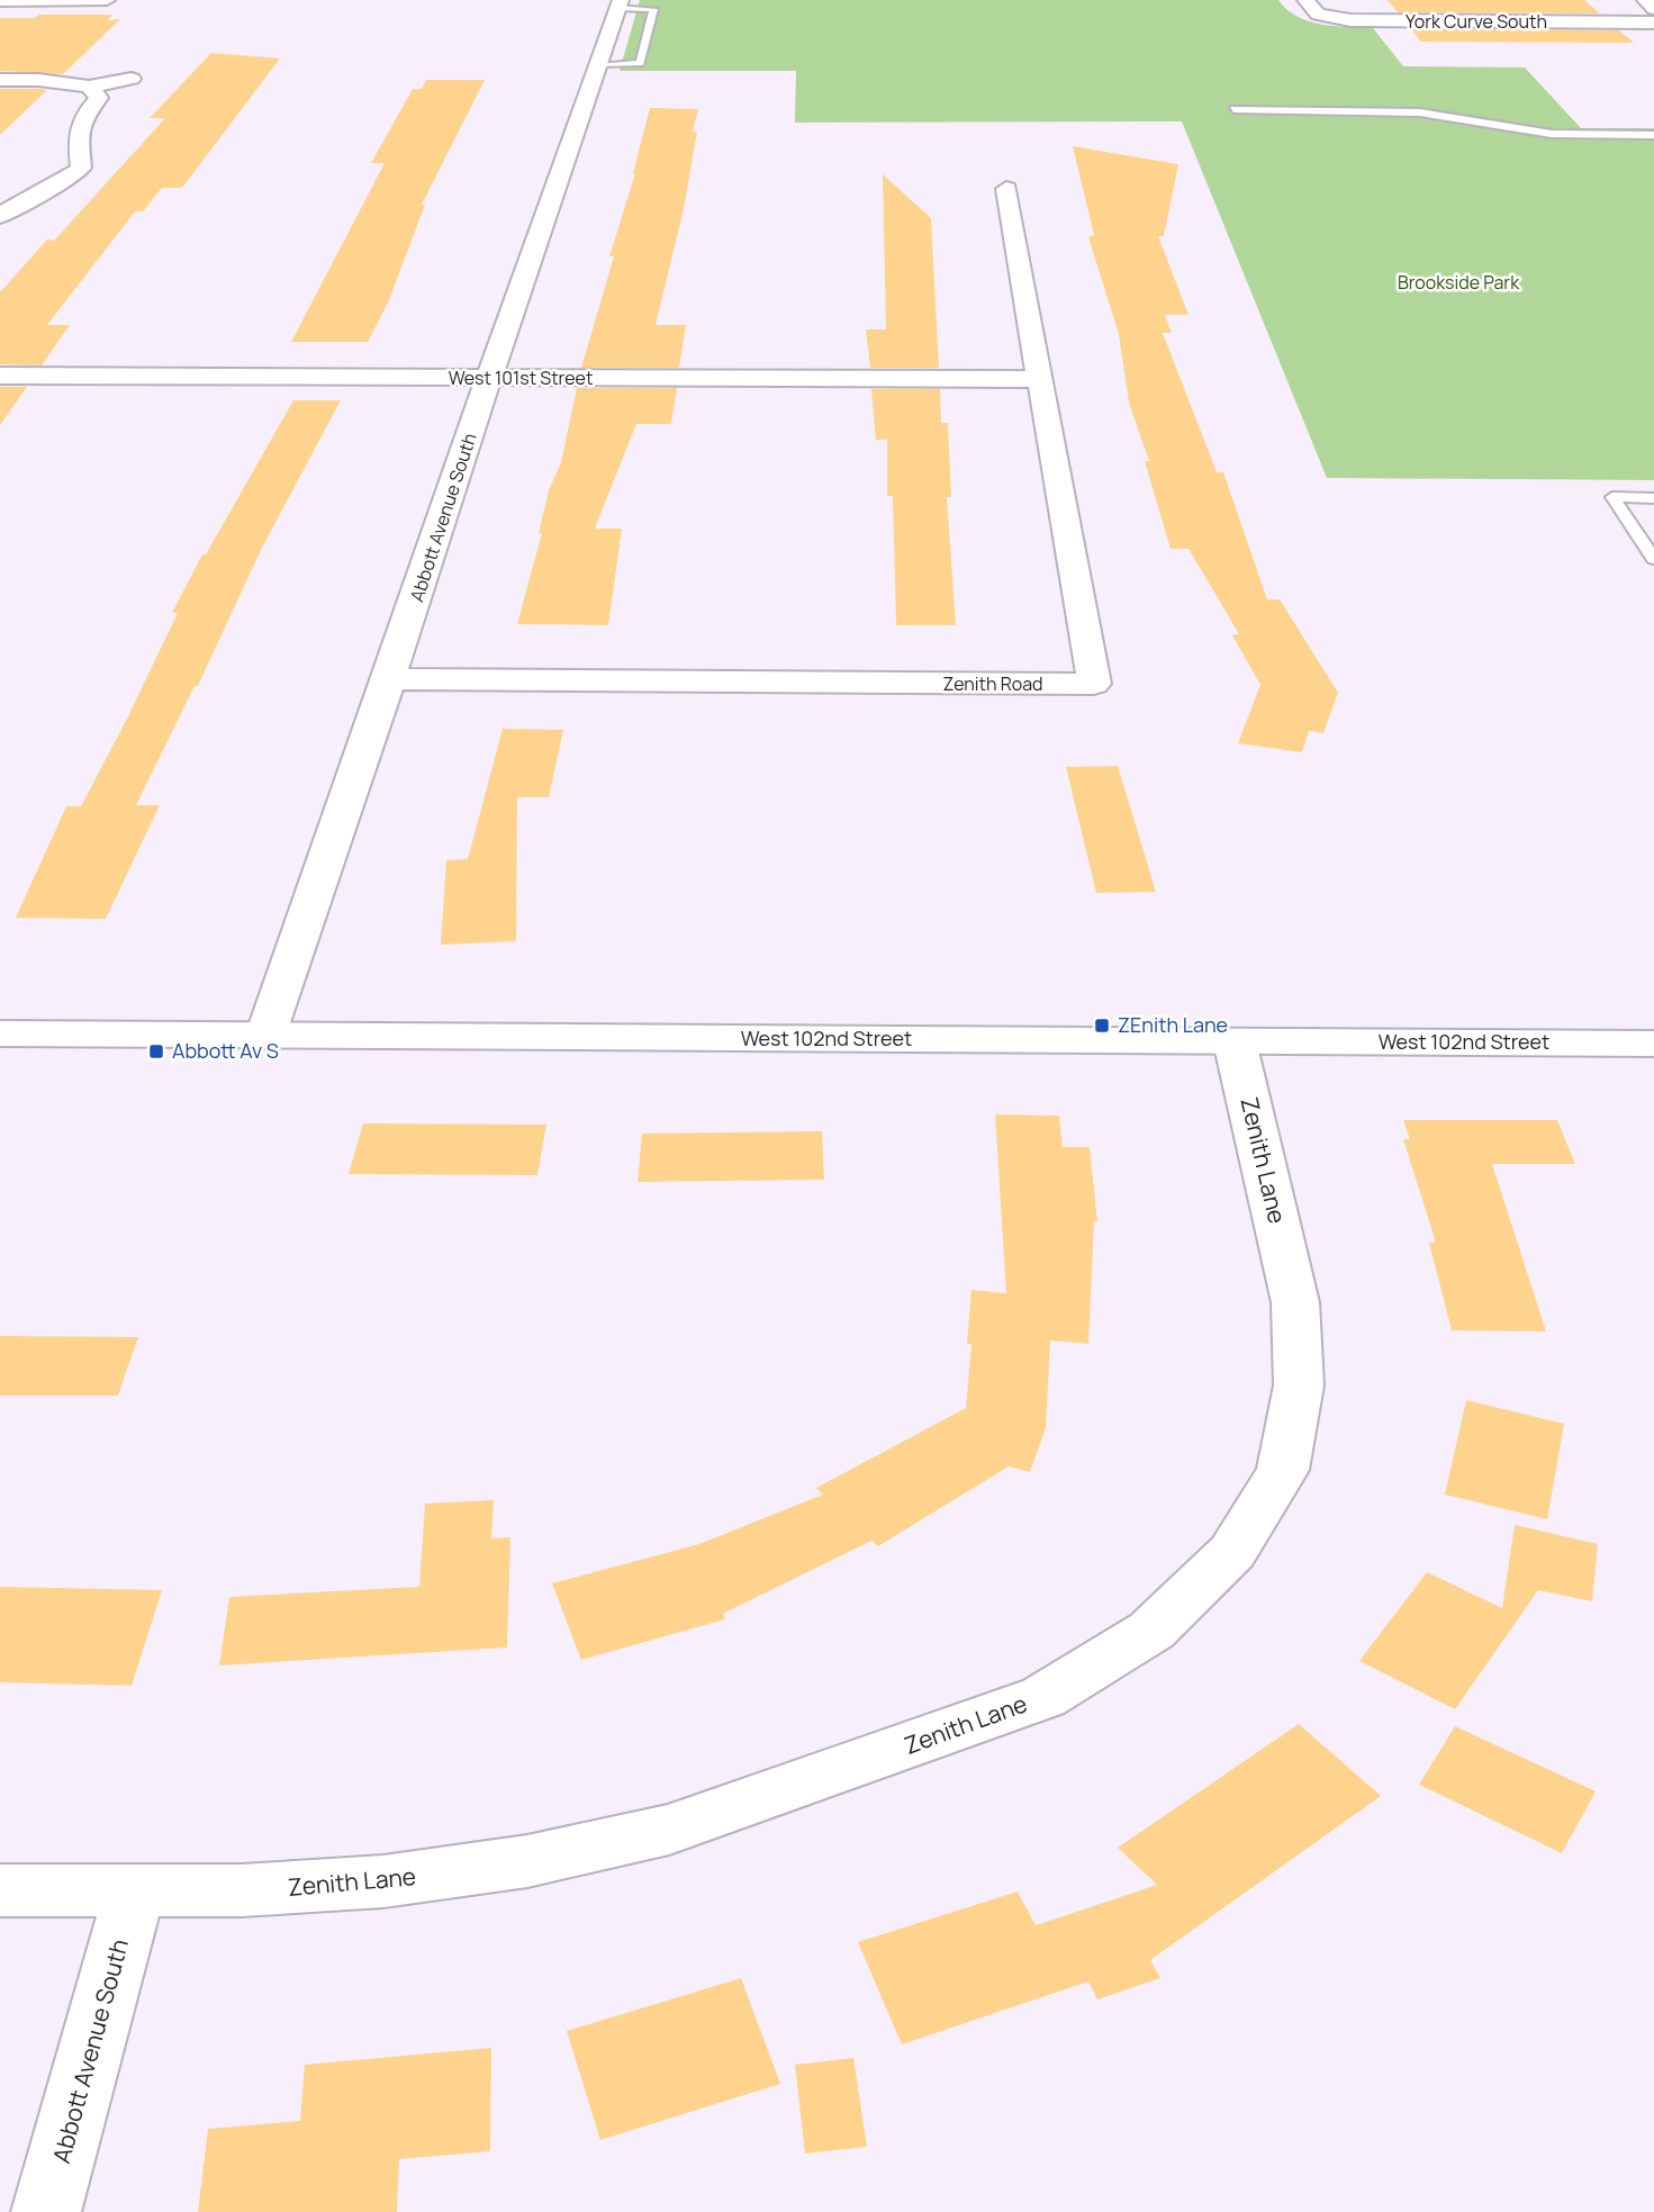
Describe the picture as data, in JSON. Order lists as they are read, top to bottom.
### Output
{
  "streets": {
    "street": [
      "York Curve South",
      "West 101st Street",
      "Abbott Avenue South",
      "Zenith Road",
      "West 102nd Street",
      "Zenith Lane"
    ]
  },
  "crossings": [
    ["West 101st Street", "Abbott Avenue South"],
    ["West 101st Street", "Zenith Road"],
    ["Abbott Avenue South", "Zenith Road"],
    ["Abbott Avenue South", "West 102nd Street"],
    ["Abbott Avenue South", "Zenith Lane"],
    ["West 102nd Street", "Zenith Lane"]
  ],
  "parks": ["Brookside Park"],
  "places": {
    "transit": ["ZEnith Lane", "Abbott Av S"]
  }
}
